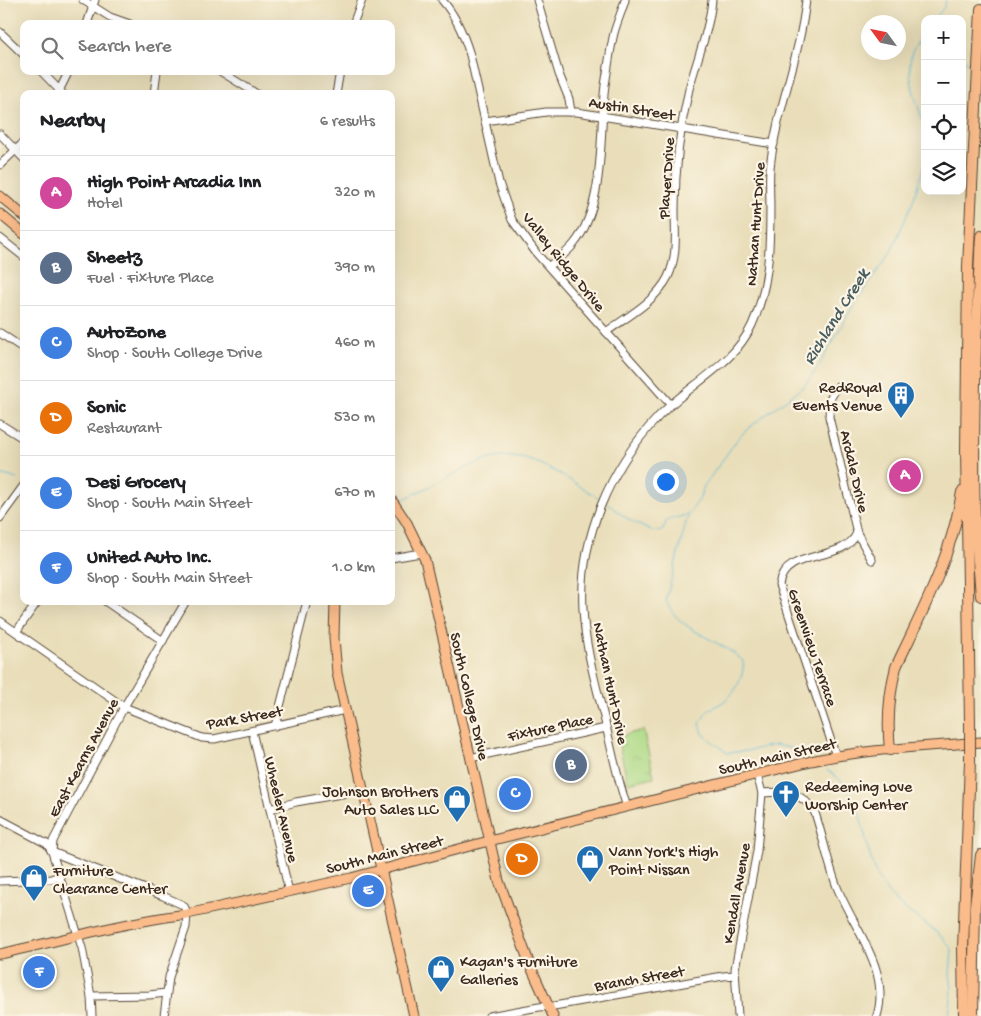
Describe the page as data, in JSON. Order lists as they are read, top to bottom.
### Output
{
  "streets": {
    "main road": ["South College Drive", "South Main Street"],
    "street": [
      "Austin Street",
      "Player Drive",
      "Nathan Hunt Drive",
      "Valley Ridge Drive",
      "Ardale Drive",
      "Greenview Terrace",
      "Park Street",
      "Fixture Place",
      "East Kearns Avenue",
      "Wheeler Avenue",
      "Kendall Avenue",
      "Branch Street"
    ]
  },
  "crossings": [
    ["Austin Street", "Player Drive"],
    ["Austin Street", "Nathan Hunt Drive"],
    ["Austin Street", "Valley Ridge Drive"],
    ["Player Drive", "Valley Ridge Drive"],
    ["Nathan Hunt Drive", "Valley Ridge Drive"],
    ["Nathan Hunt Drive", "Fixture Place"],
    ["Nathan Hunt Drive", "South Main Street"],
    ["Ardale Drive", "Greenview Terrace"],
    ["Greenview Terrace", "South Main Street"],
    ["South College Drive", "Fixture Place"],
    ["South College Drive", "South Main Street"],
    ["South College Drive", "Branch Street"],
    ["Park Street", "East Kearns Avenue"],
    ["Park Street", "Wheeler Avenue"],
    ["South Main Street", "Wheeler Avenue"],
    ["South Main Street", "Kendall Avenue"],
    ["Kendall Avenue", "Branch Street"]
  ],
  "water": ["Richland Creek"],
  "places": {
    "building": ["RedRoyal Events Venue"],
    "church": ["Redeeming Love Worship Center"],
    "shop": [
      "Johnson Brothers Auto Sales LLC",
      "Vann York's High Point Nissan",
      "Furniture Clearance Center",
      "Kagan's Furniture Galleries"
    ]
  },
  "north": "top left",
  "page": {
    "map_buttons": ["+", "−"],
    "search": "Search here",
    "heading": ["Nearby", "6 results"],
    "list": [
      {
        "mark": "A",
        "name": "High Point Arcadia Inn",
        "note": "Hotel",
        "value": "320 m"
      },
      {
        "mark": "B",
        "name": "Sheetz",
        "note": "Fuel · Fixture Place",
        "value": "390 m"
      },
      {
        "mark": "C",
        "name": "AutoZone",
        "note": "Shop · South College Drive",
        "value": "460 m"
      },
      {
        "mark": "D",
        "name": "Sonic",
        "note": "Restaurant",
        "value": "530 m"
      },
      {
        "mark": "E",
        "name": "Desi Grocery",
        "note": "Shop · South Main Street",
        "value": "670 m"
      },
      {
        "mark": "F",
        "name": "United Auto Inc.",
        "note": "Shop · South Main Street",
        "value": "1.0 km"
      }
    ],
    "pins": [
      "A",
      "B",
      "C",
      "D",
      "E",
      "F"
    ]
  }
}
